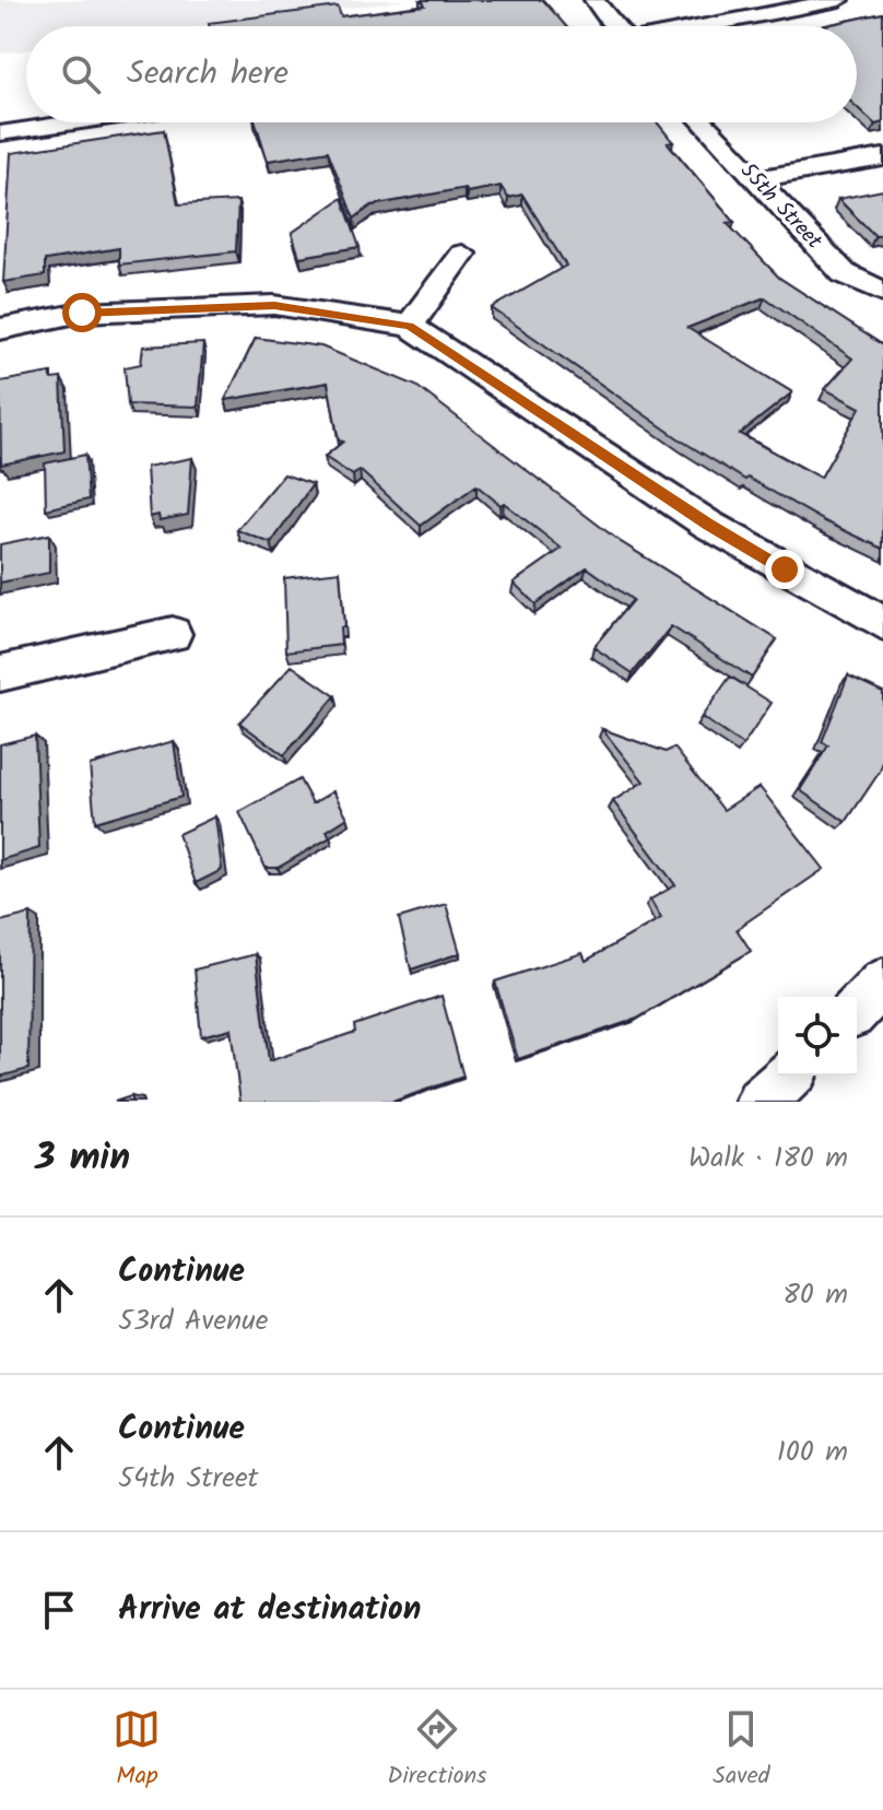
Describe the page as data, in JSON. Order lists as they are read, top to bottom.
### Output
{
  "streets": {
    "street": ["55th Street"]
  },
  "page": {
    "search": "Search here",
    "heading": ["3 min", "Walk · 180 m"],
    "list": [
      ["Continue", "53rd Avenue", "80 m"],
      ["Continue", "54th Street", "100 m"],
      "Arrive at destination"
    ],
    "nav": ["Map", "Directions", "Saved"]
  }
}
